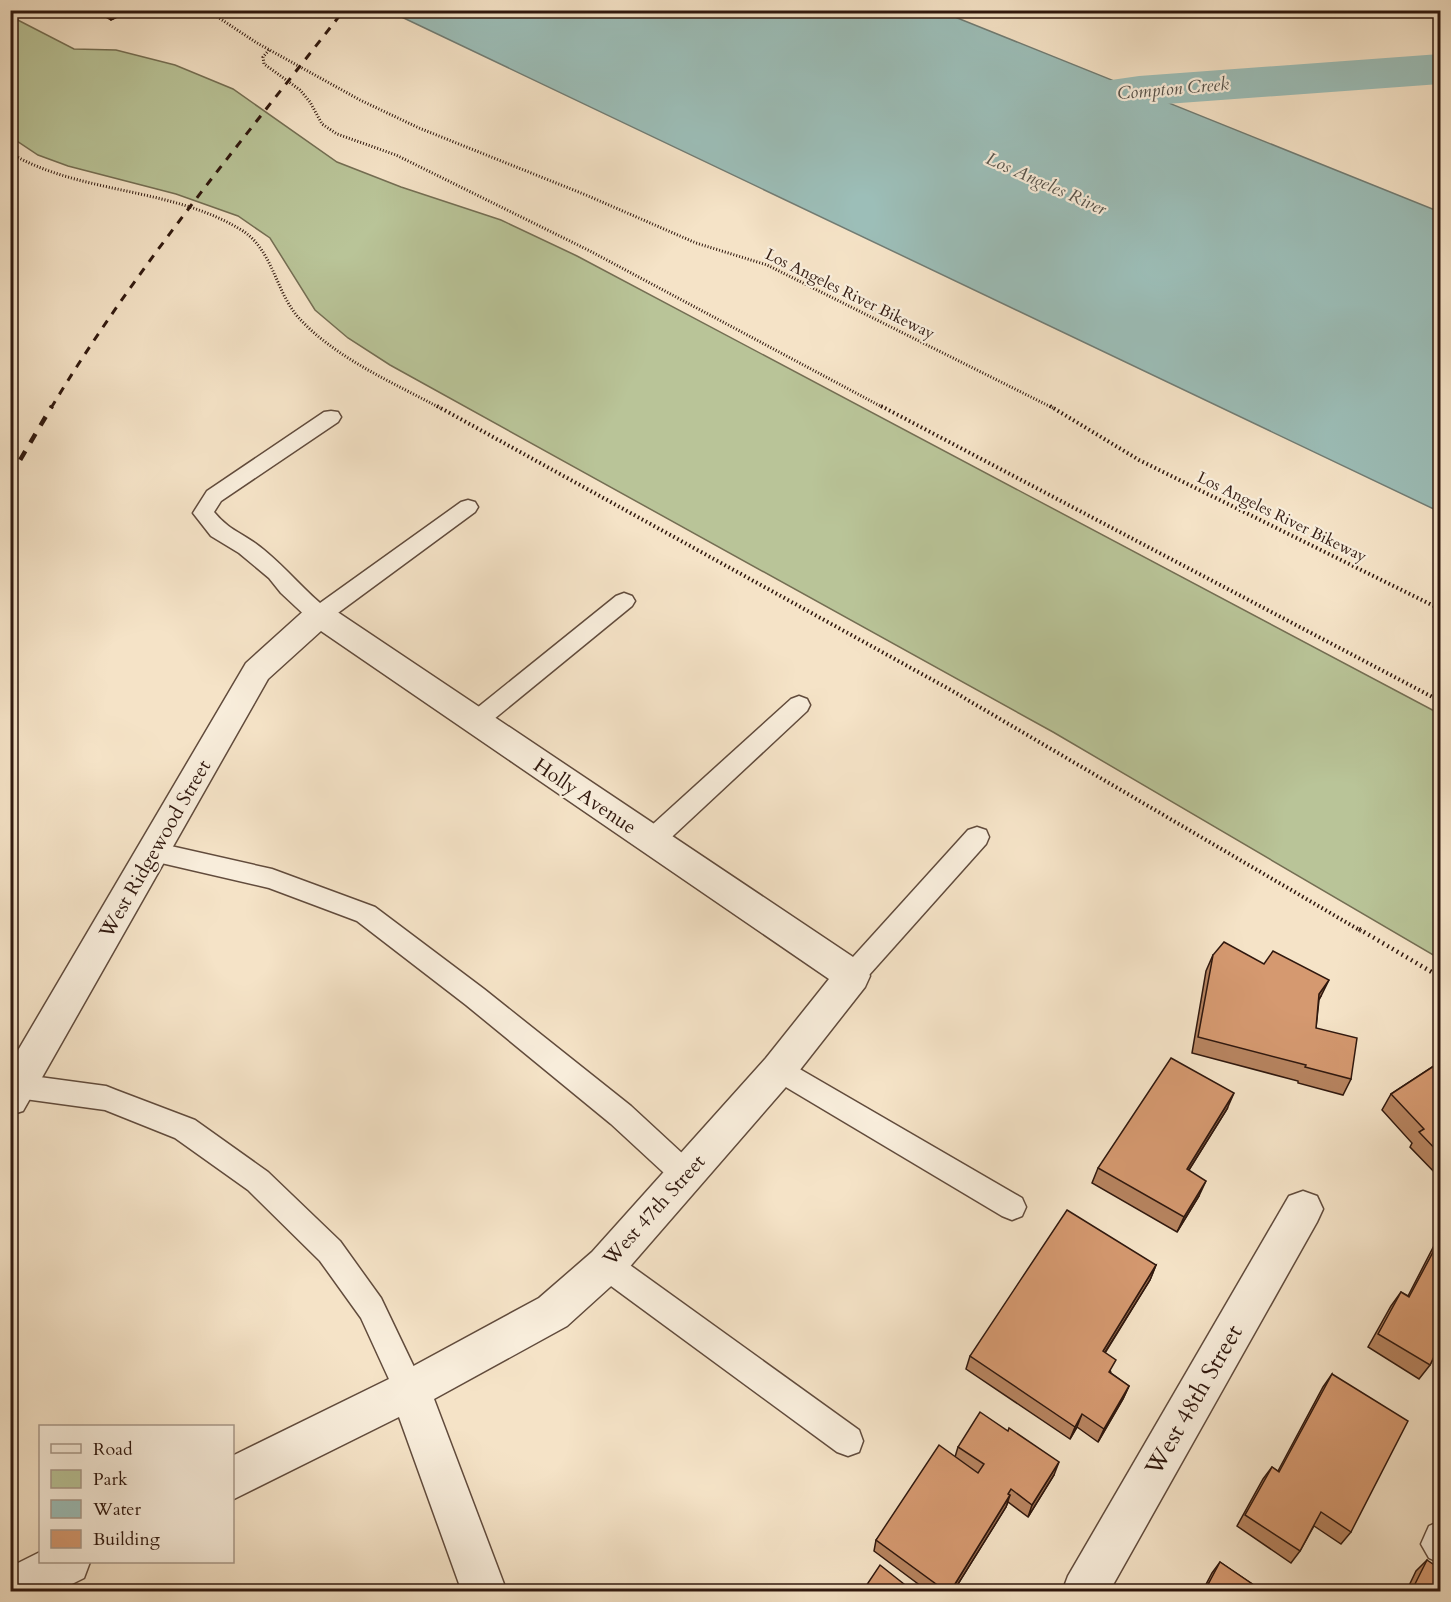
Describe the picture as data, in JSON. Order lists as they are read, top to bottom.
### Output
{
  "streets": {
    "street": [
      "Holly Avenue",
      "West Ridgewood Street",
      "West 47th Street",
      "West 48th Street"
    ],
    "path": ["Los Angeles River Bikeway"]
  },
  "crossings": [
    ["Holly Avenue", "West Ridgewood Street"],
    ["Holly Avenue", "West 47th Street"]
  ],
  "water": ["Compton Creek", "Los Angeles River"],
  "legend": [
    "Road",
    "Park",
    "Water",
    "Building"
  ]
}
